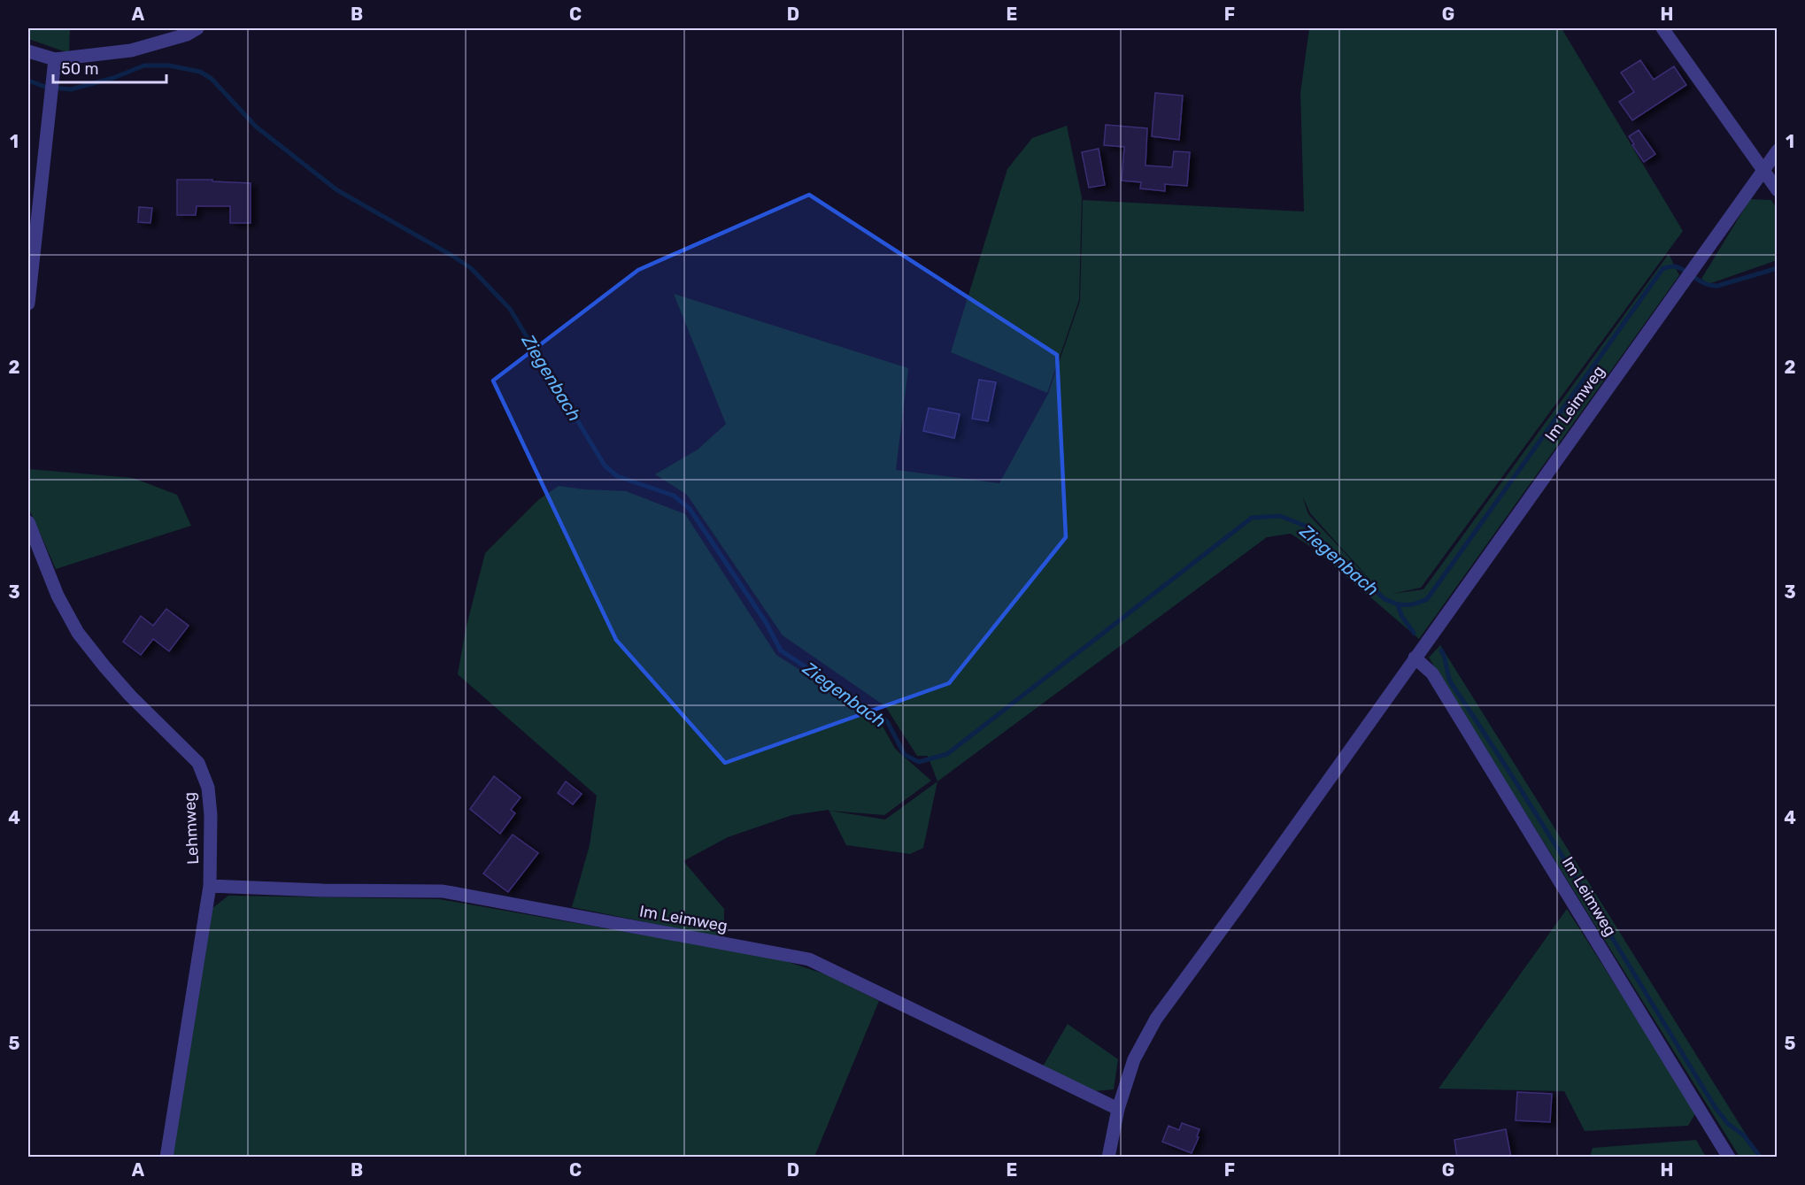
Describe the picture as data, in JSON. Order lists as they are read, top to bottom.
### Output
{
  "streets": {
    "street": ["Im Leimweg", "Lehmweg"]
  },
  "crossings": [
    ["Im Leimweg", "Lehmweg"]
  ],
  "water": ["Ziegenbach"],
  "scale_bar": "50 m",
  "grid": {
    "columns": [
      "A",
      "B",
      "C",
      "D",
      "E",
      "F",
      "G",
      "H"
    ],
    "rows": [
      "1",
      "2",
      "3",
      "4",
      "5"
    ]
  }
}
